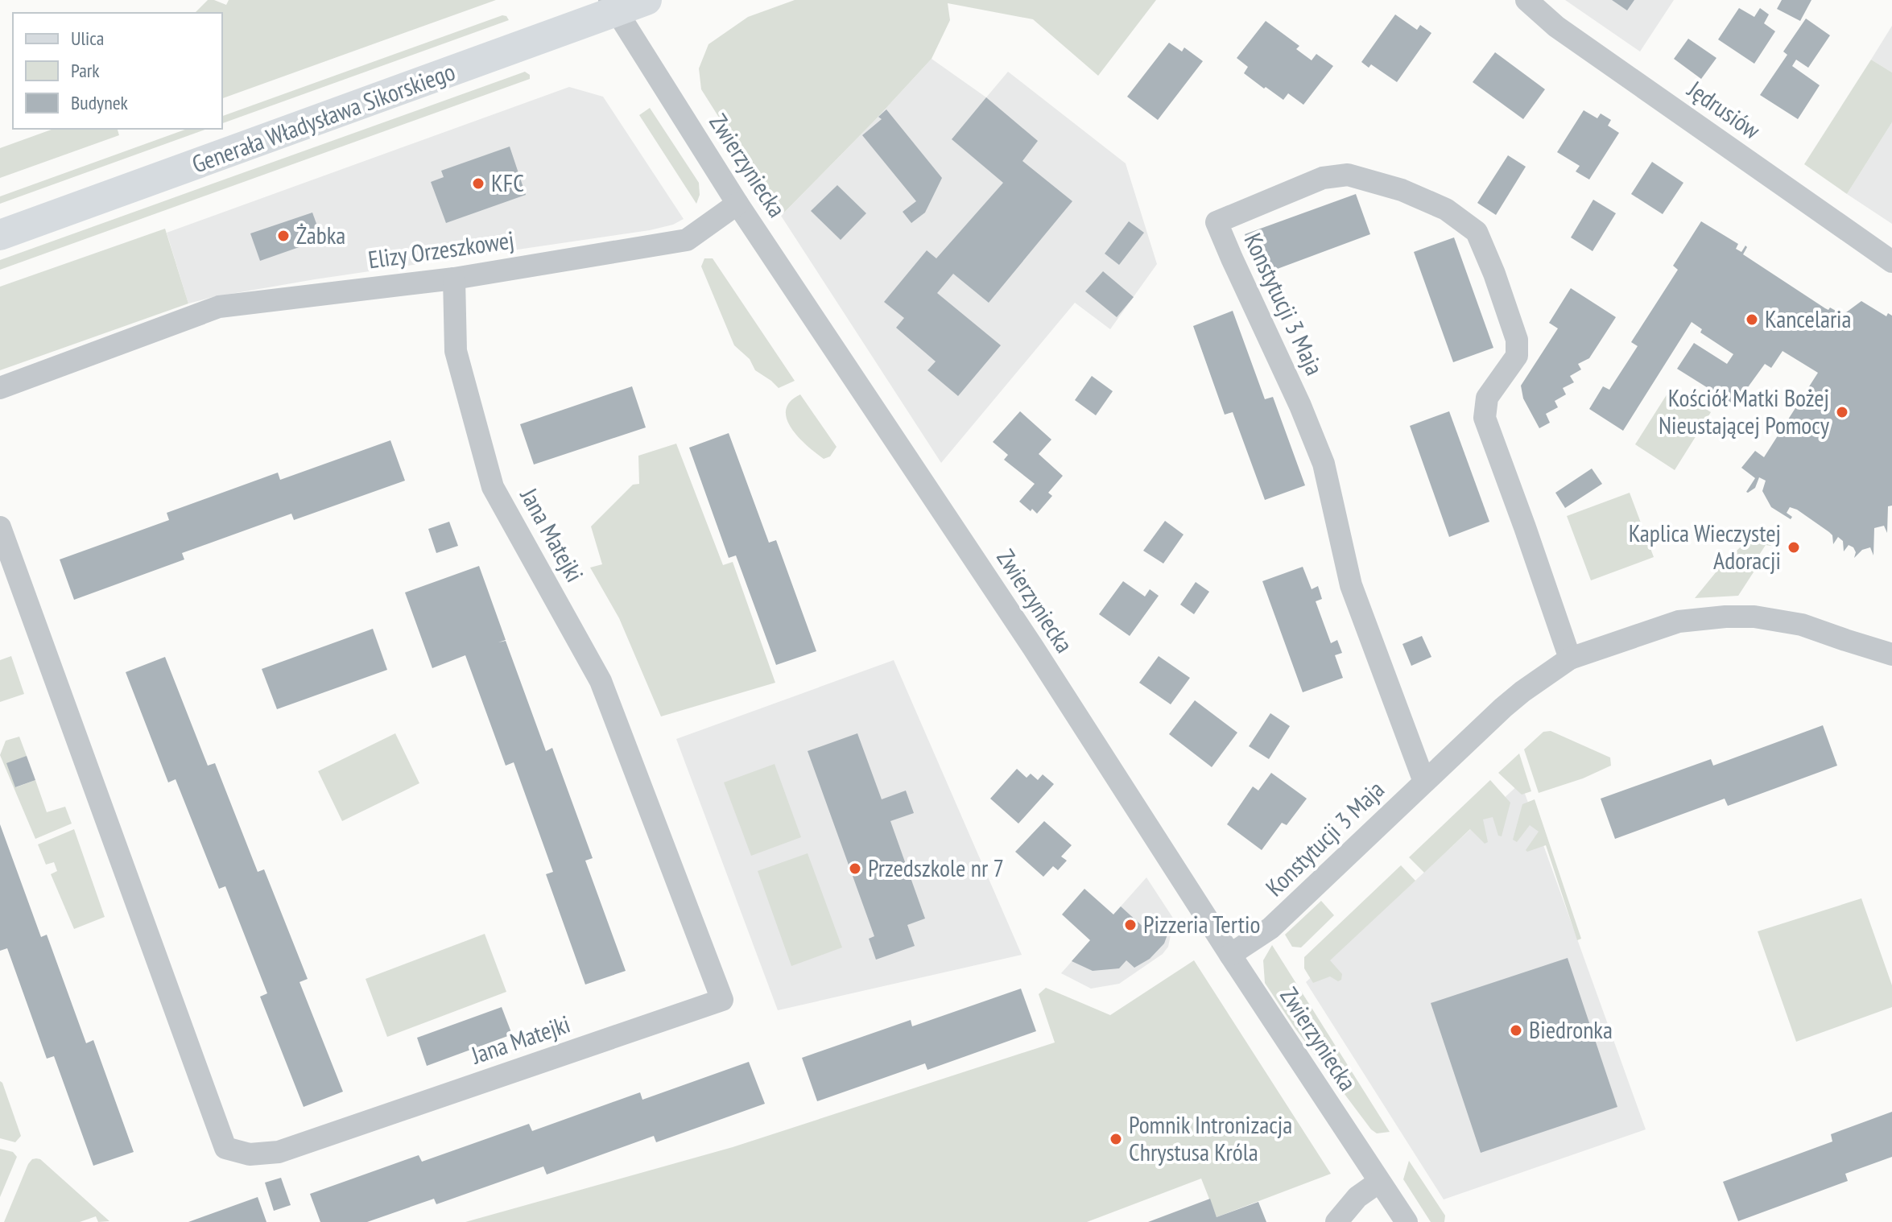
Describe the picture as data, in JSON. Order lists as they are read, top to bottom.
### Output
{
  "streets": {
    "street": [
      "Jędrusiów",
      "Generała Władysława Sikorskiego",
      "Zwierzyniecka",
      "Elizy Orzeszkowej",
      "Konstytucji 3 Maja",
      "Jana Matejki"
    ]
  },
  "crossings": [
    ["Generała Władysława Sikorskiego", "Zwierzyniecka"],
    ["Zwierzyniecka", "Elizy Orzeszkowej"],
    ["Zwierzyniecka", "Konstytucji 3 Maja"],
    ["Elizy Orzeszkowej", "Jana Matejki"]
  ],
  "places": [
    "KFC",
    "Żabka",
    "Kancelaria",
    "Kościół Matki Bożej Nieustającej Pomocy",
    "Kaplica Wieczystej Adoracji",
    "Przedszkole nr 7",
    "Pizzeria Tertio",
    "Biedronka",
    "Pomnik Intronizacja Chrystusa Króla"
  ],
  "legend": ["Ulica", "Park", "Budynek"]
}
